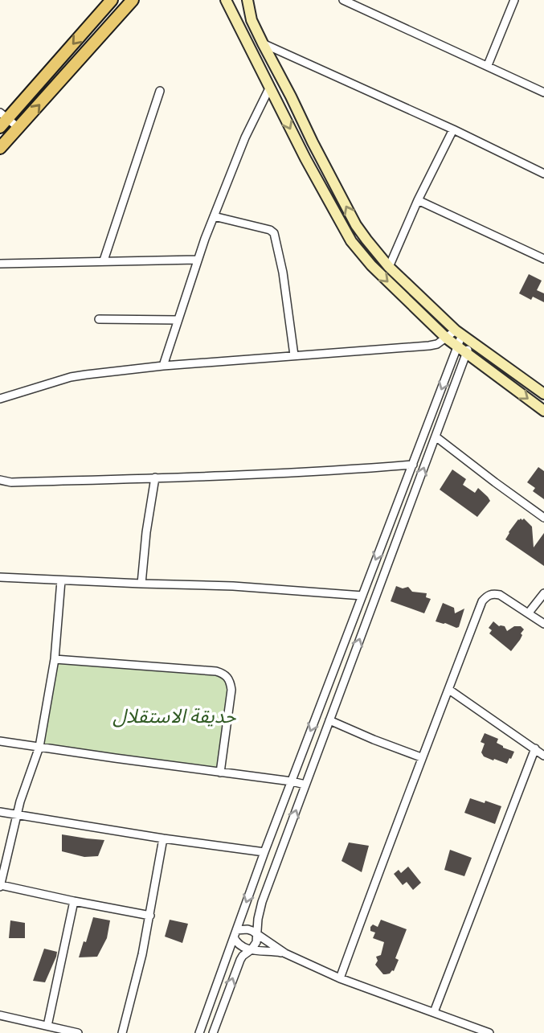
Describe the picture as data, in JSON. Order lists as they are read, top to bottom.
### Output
{
  "parks": ["حديقة الاستقلال"]
}
